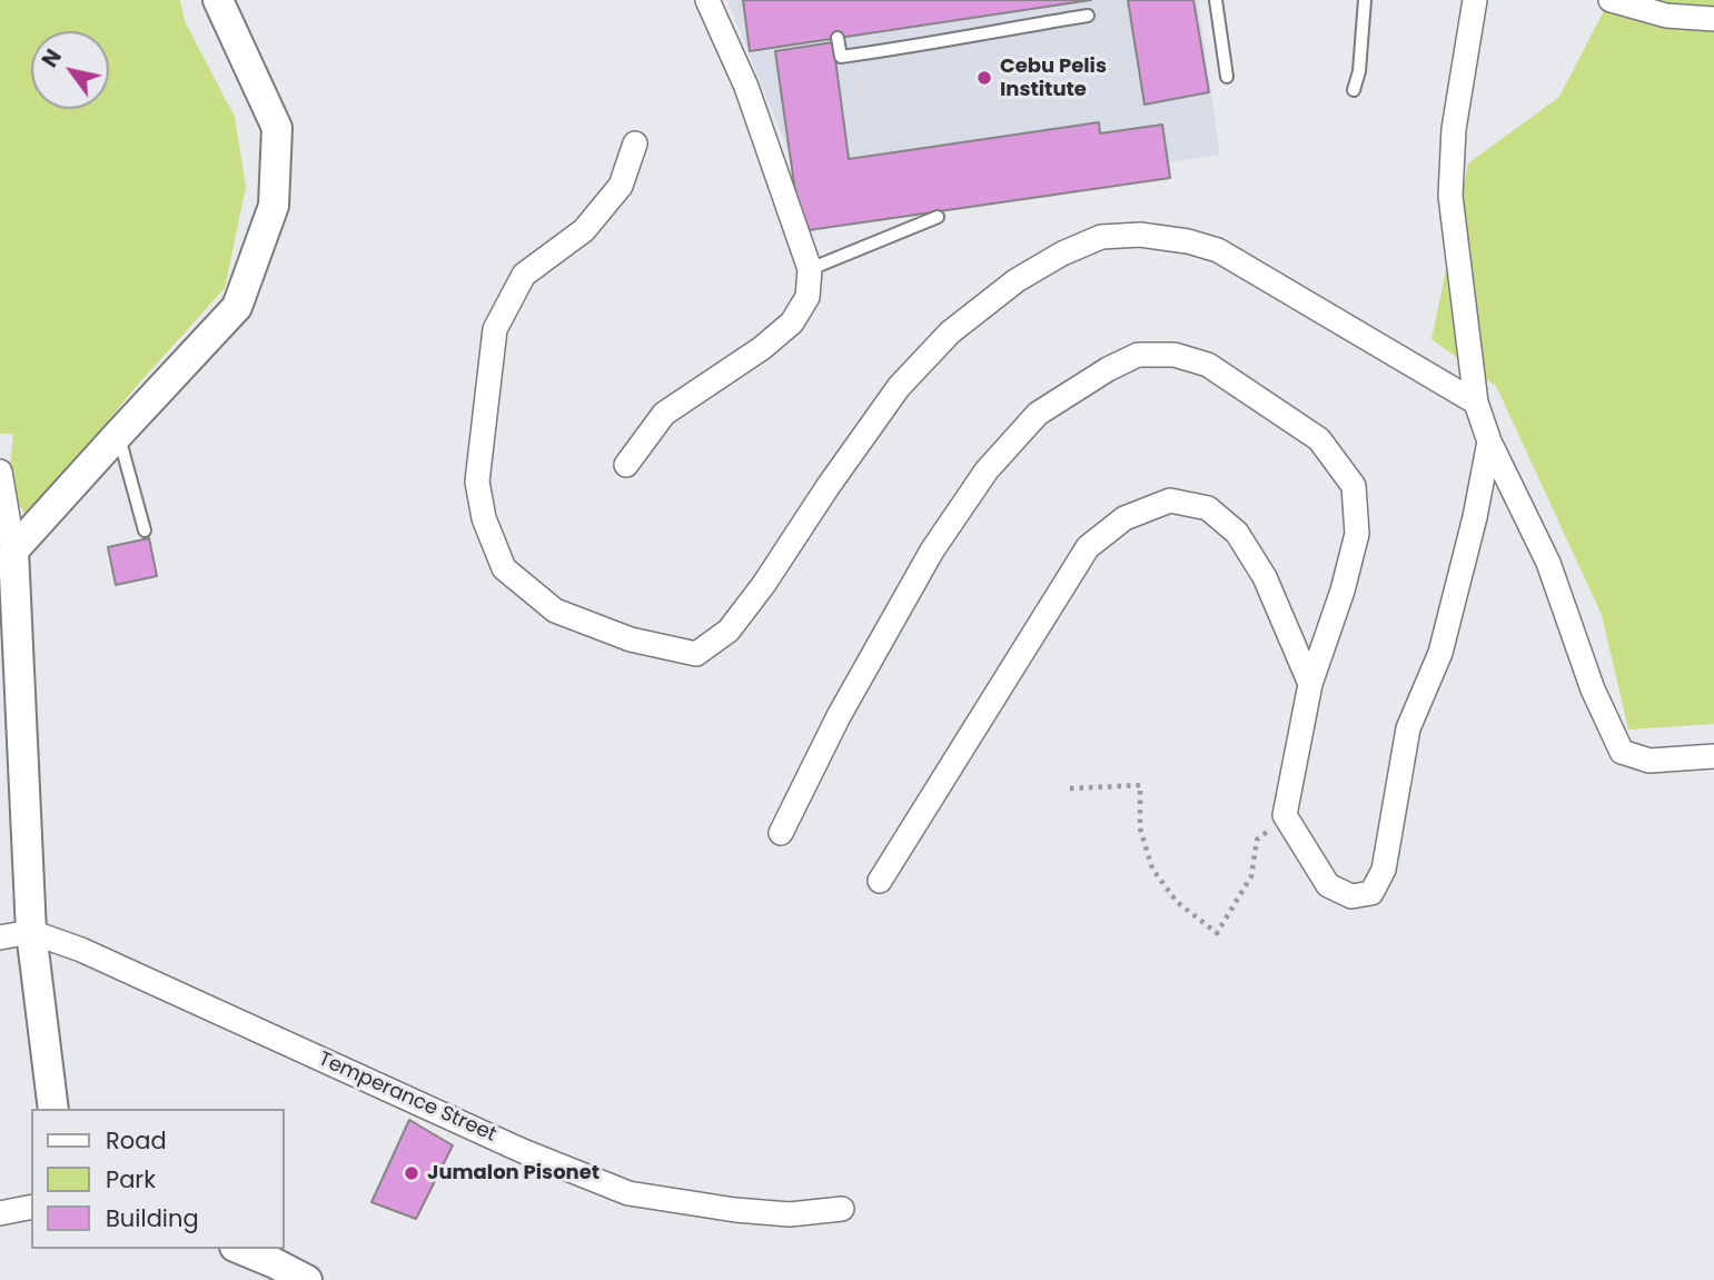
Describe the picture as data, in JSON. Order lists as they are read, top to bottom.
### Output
{
  "streets": {
    "street": ["Temperance Street"]
  },
  "places": ["Cebu Pelis Institute", "Jumalon Pisonet"],
  "legend": ["Road", "Park", "Building"],
  "north": "top left"
}
